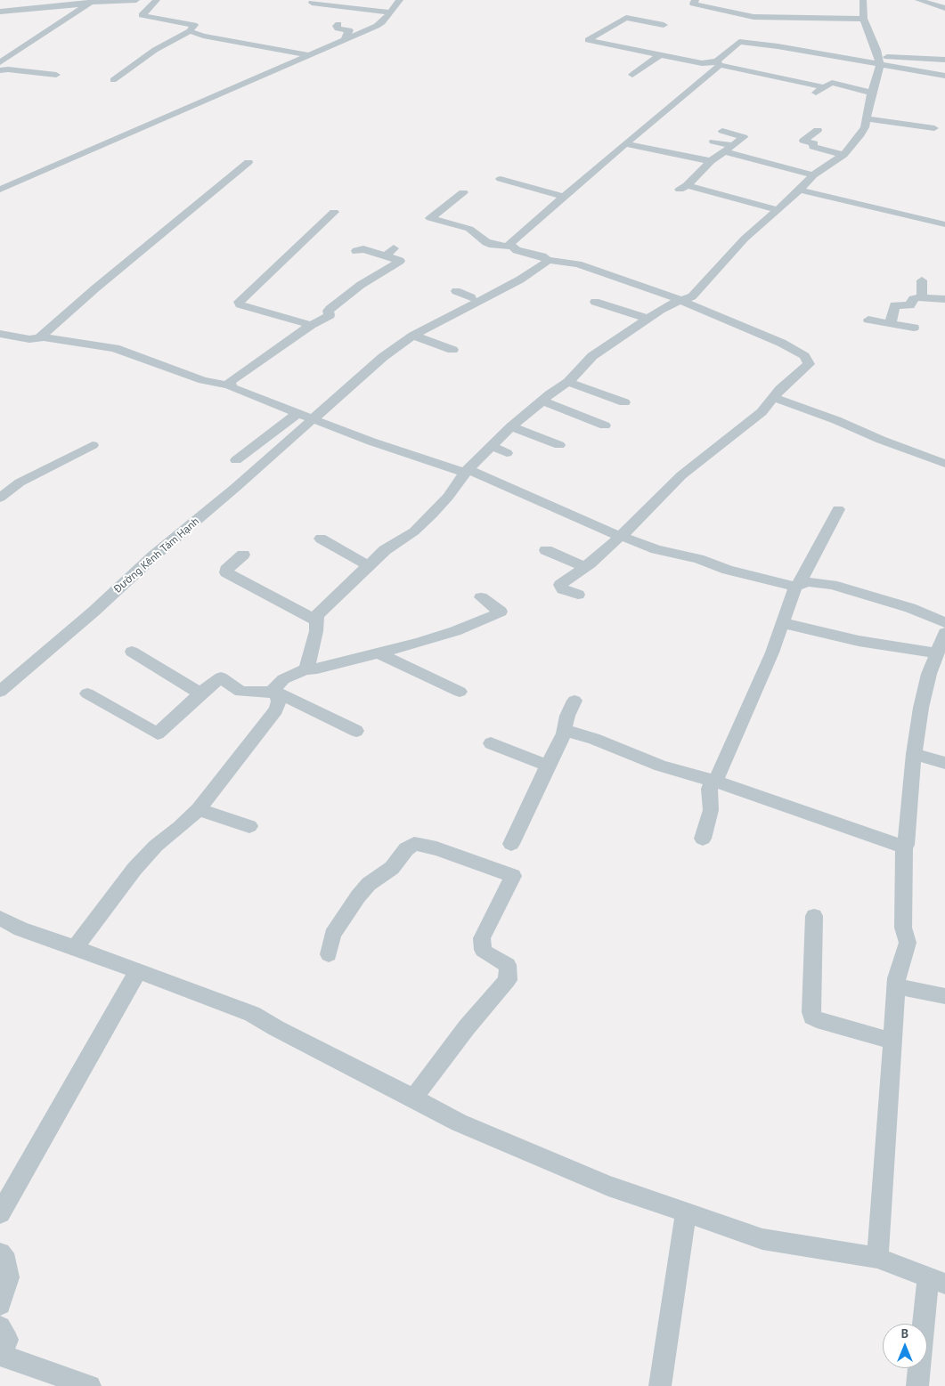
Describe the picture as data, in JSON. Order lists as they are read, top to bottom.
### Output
{
  "streets": {
    "street": ["Đường Kênh Tám Hạnh"]
  },
  "north": "top"
}
